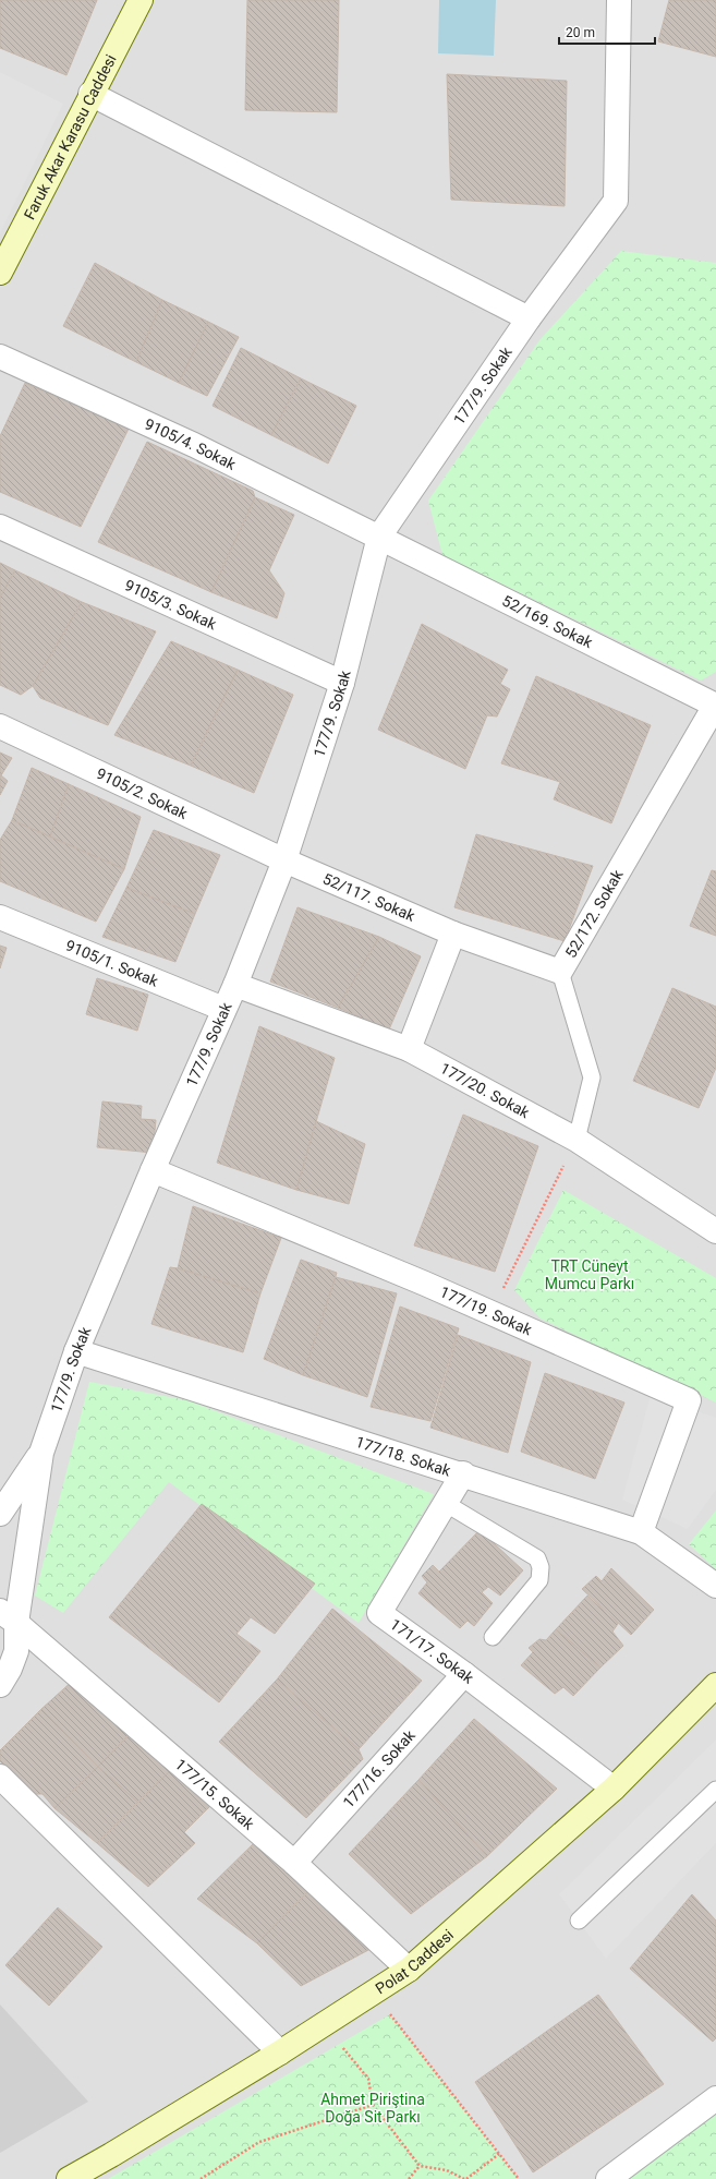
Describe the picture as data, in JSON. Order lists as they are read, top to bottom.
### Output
{
  "streets": {
    "main road": ["Faruk Akar Karasu Caddesi", "Polat Caddesi"],
    "street": [
      "177/9. Sokak",
      "9105/4. Sokak",
      "9105/3. Sokak",
      "52/169. Sokak",
      "9105/2. Sokak",
      "52/117. Sokak",
      "52/172. Sokak",
      "9105/1. Sokak",
      "177/20. Sokak",
      "177/19. Sokak",
      "177/18. Sokak",
      "171/17. Sokak",
      "177/16. Sokak",
      "177/15. Sokak"
    ]
  },
  "crossings": [
    ["177/9. Sokak", "9105/4. Sokak"],
    ["177/9. Sokak", "9105/3. Sokak"],
    ["177/9. Sokak", "52/169. Sokak"],
    ["177/9. Sokak", "9105/2. Sokak"],
    ["177/9. Sokak", "52/117. Sokak"],
    ["177/9. Sokak", "9105/1. Sokak"],
    ["177/9. Sokak", "177/20. Sokak"],
    ["177/9. Sokak", "177/19. Sokak"],
    ["177/9. Sokak", "177/18. Sokak"],
    ["177/9. Sokak", "177/15. Sokak"],
    ["9105/4. Sokak", "52/169. Sokak"],
    ["52/169. Sokak", "52/172. Sokak"],
    ["9105/2. Sokak", "52/117. Sokak"],
    ["52/117. Sokak", "52/172. Sokak"],
    ["52/172. Sokak", "177/20. Sokak"],
    ["177/19. Sokak", "177/18. Sokak"],
    ["177/18. Sokak", "171/17. Sokak"],
    ["171/17. Sokak", "177/16. Sokak"],
    ["171/17. Sokak", "Polat Caddesi"],
    ["177/16. Sokak", "177/15. Sokak"],
    ["177/15. Sokak", "Polat Caddesi"]
  ],
  "parks": ["TRT Cüneyt Mumcu Parkı", "Ahmet Piriştina Doğa Sit Parkı"],
  "scale_bar": "20 m"
}
